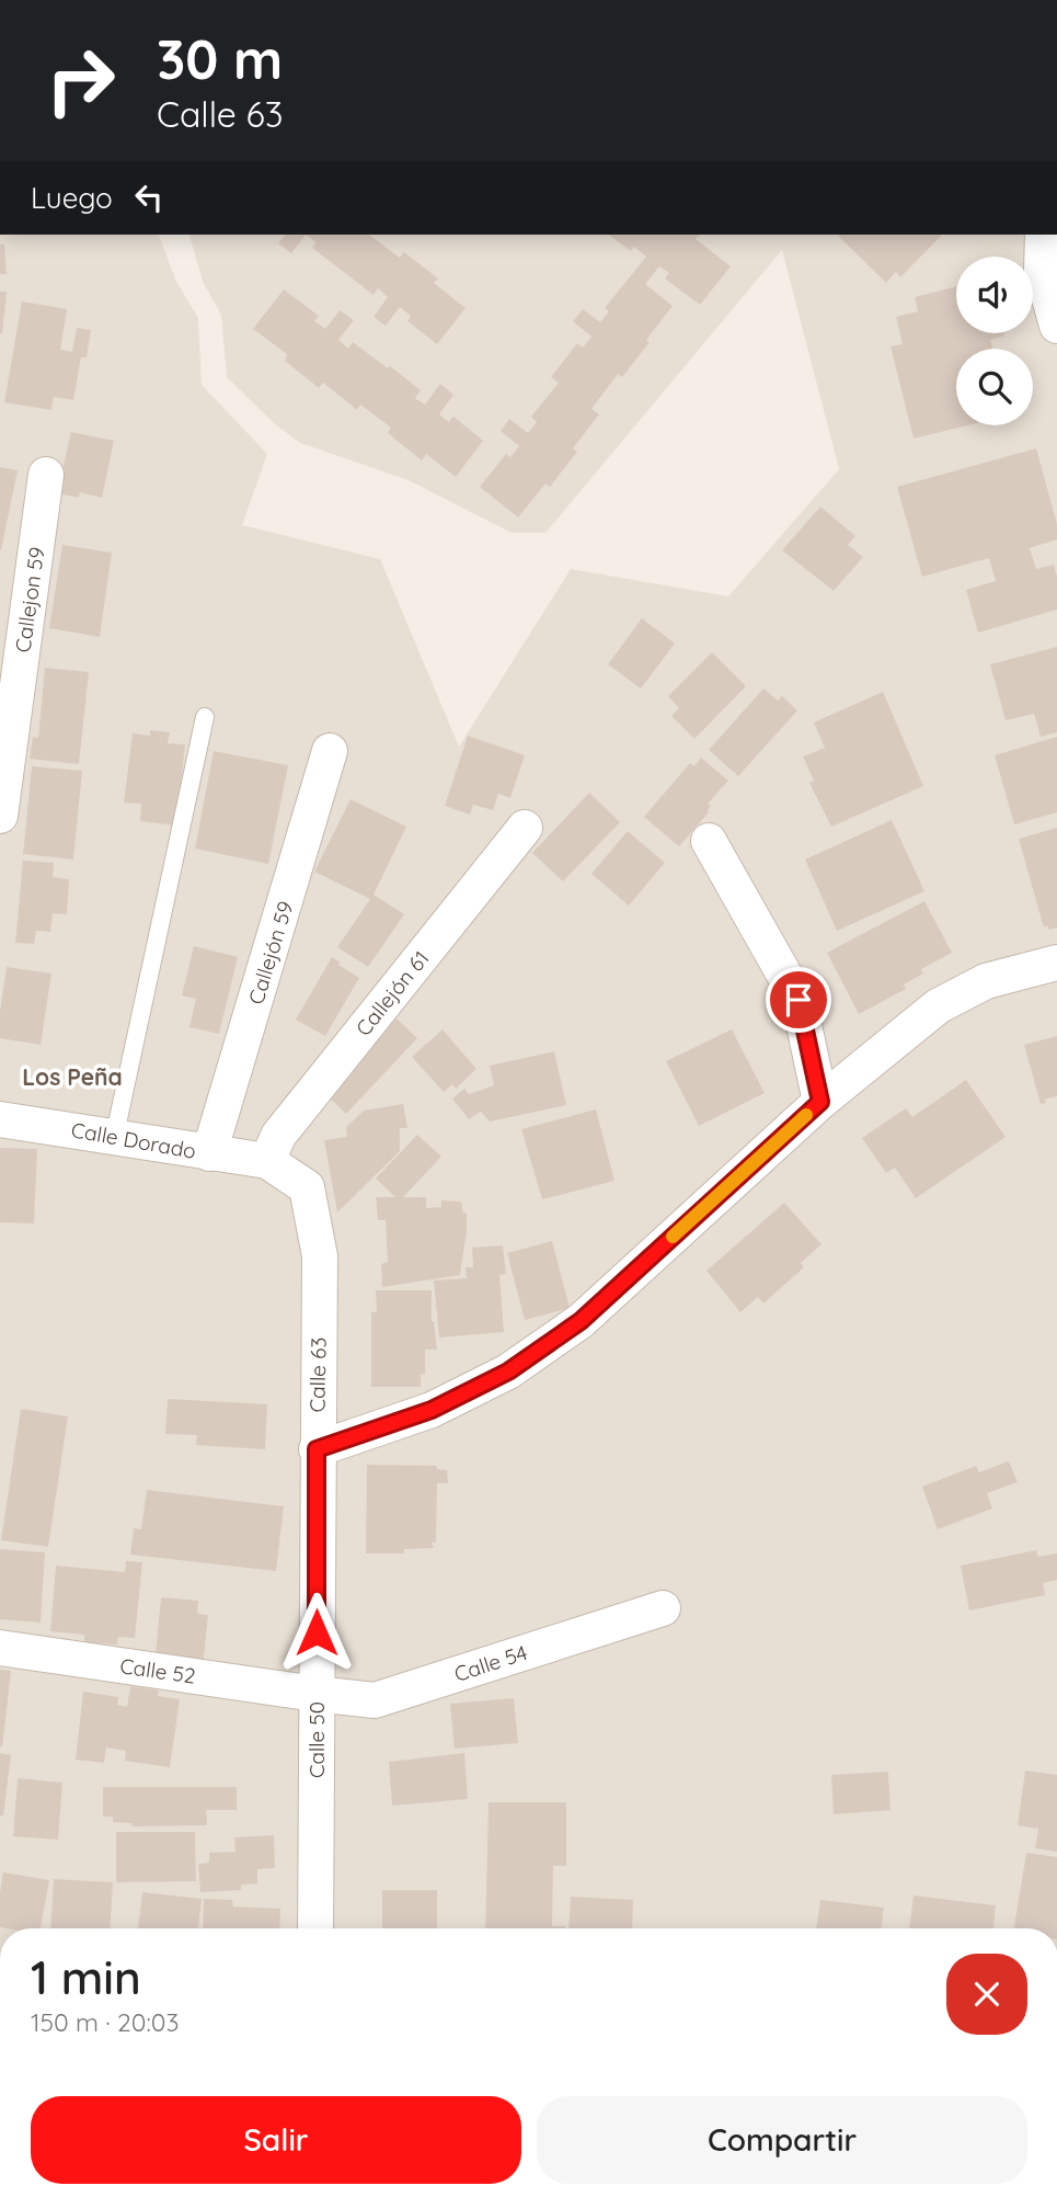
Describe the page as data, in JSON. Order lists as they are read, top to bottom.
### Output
{
  "streets": {
    "street": [
      "Callejon 59",
      "Callejón 59",
      "Callejón 61",
      "Calle Dorado",
      "Calle 63",
      "Calle 54",
      "Calle 52",
      "Calle 50"
    ]
  },
  "crossings": [
    ["Callejón 59", "Calle Dorado"],
    ["Callejón 61", "Calle Dorado"],
    ["Callejón 61", "Calle 63"],
    ["Calle Dorado", "Calle 63"],
    ["Calle 63", "Calle 50"],
    ["Calle 54", "Calle 52"],
    ["Calle 54", "Calle 50"],
    ["Calle 52", "Calle 50"]
  ],
  "districts": ["Los Peña"],
  "page": {
    "turn": ["30 m", "Calle 63"],
    "then": "Luego",
    "heading": ["1 min", "150 m · 20:03"],
    "buttons": ["Salir", "Compartir"]
  }
}
